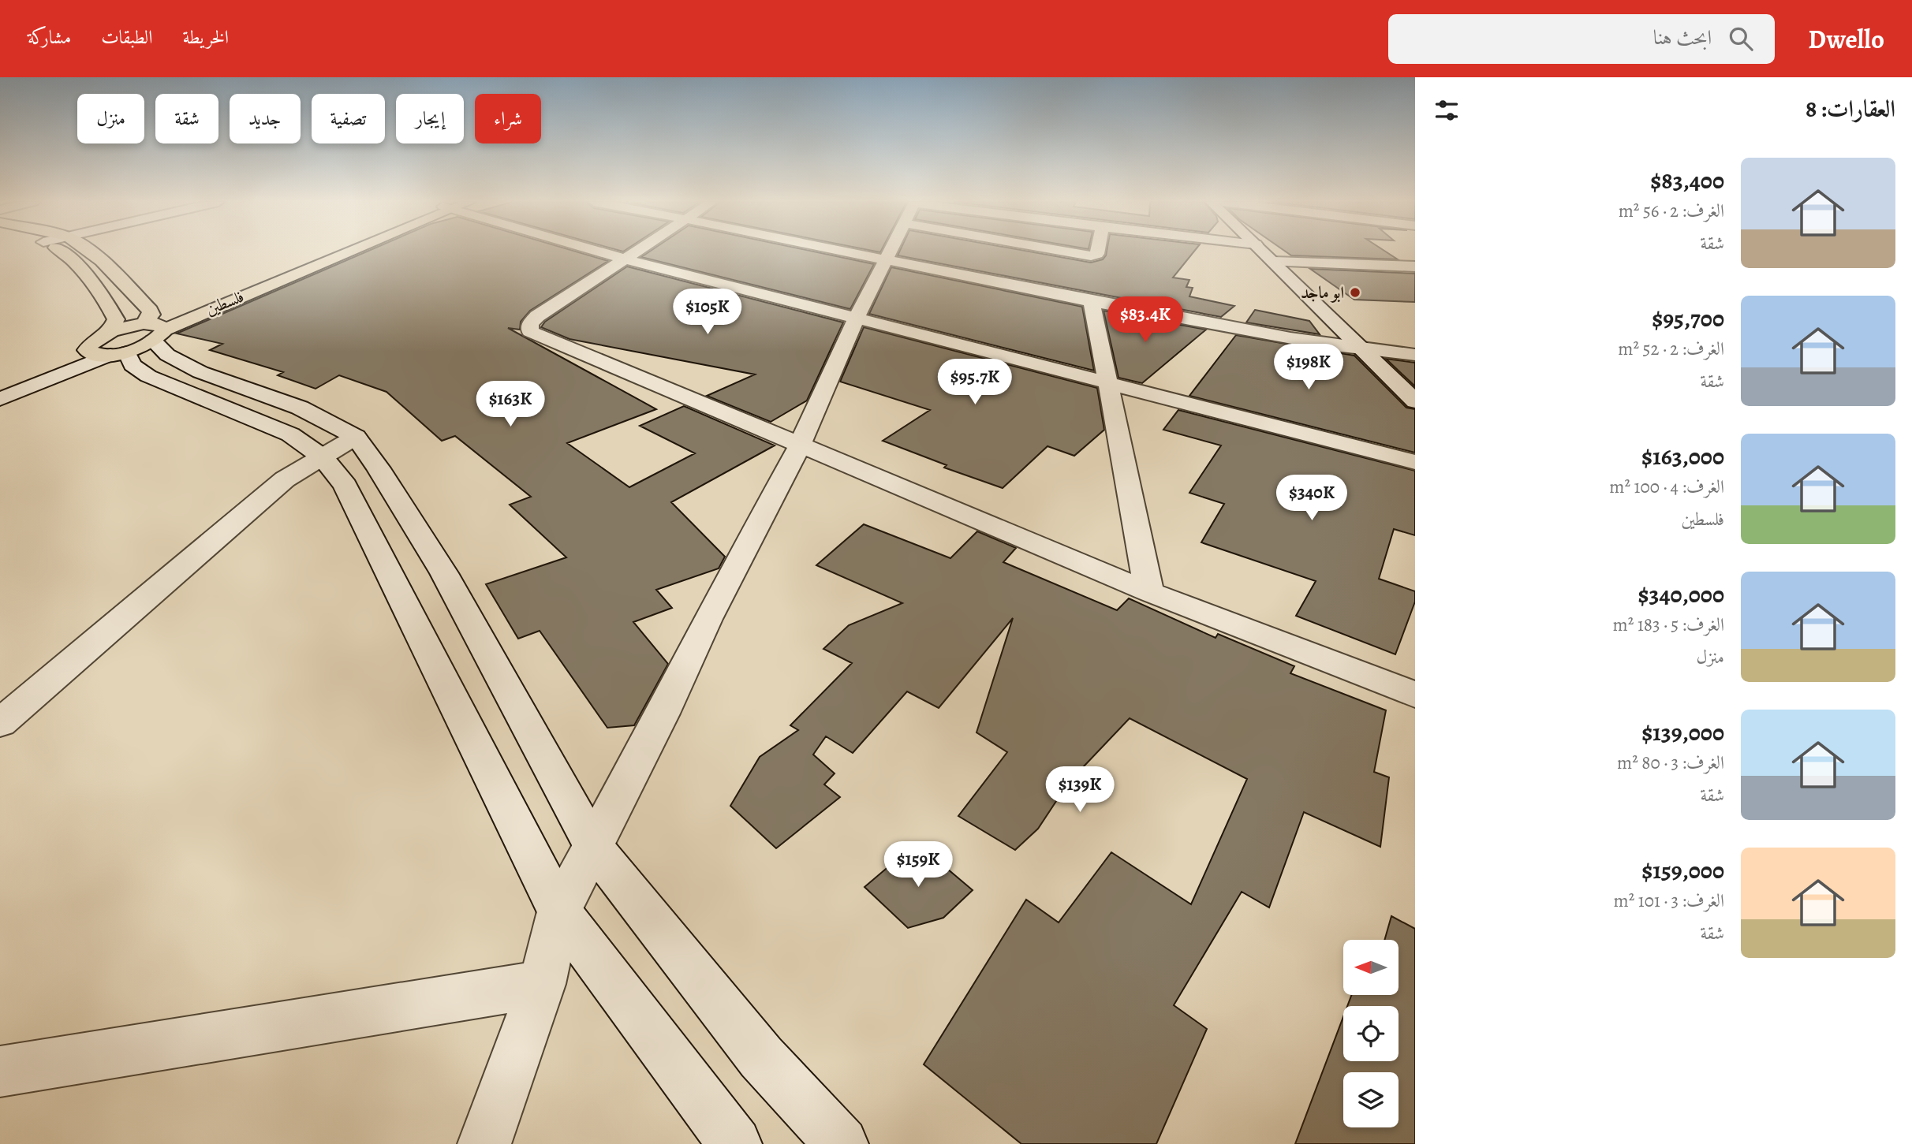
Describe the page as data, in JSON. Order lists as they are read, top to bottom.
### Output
{
  "streets": {
    "main road": ["فلسطين"]
  },
  "places": ["ابو ماجد"],
  "north": "left",
  "page": {
    "header": "Dwello",
    "search": "ابحث هنا",
    "nav": ["الخريطة", "الطبقات", "مشاركة"],
    "heading": "العقارات: 8",
    "chip": [
      "شراء",
      "إيجار",
      "تصفية",
      "جديد",
      "شقة",
      "منزل"
    ],
    "list": [
      {
        "name": "$83,400",
        "note": "الغرف: 2 · 56 m² · شقة"
      },
      {
        "name": "$95,700",
        "note": "الغرف: 2 · 52 m² · شقة"
      },
      {
        "name": "$163,000",
        "note": "الغرف: 4 · 100 m² · فلسطين"
      },
      {
        "name": "$340,000",
        "note": "الغرف: 5 · 183 m² · منزل"
      },
      {
        "name": "$139,000",
        "note": "الغرف: 3 · 80 m² · شقة"
      },
      {
        "name": "$159,000",
        "note": "الغرف: 3 · 101 m² · شقة"
      }
    ],
    "price": [
      "$105K",
      "$83.4K",
      "$198K",
      "$95.7K",
      "$163K",
      "$340K",
      "$139K",
      "$159K"
    ]
  }
}
